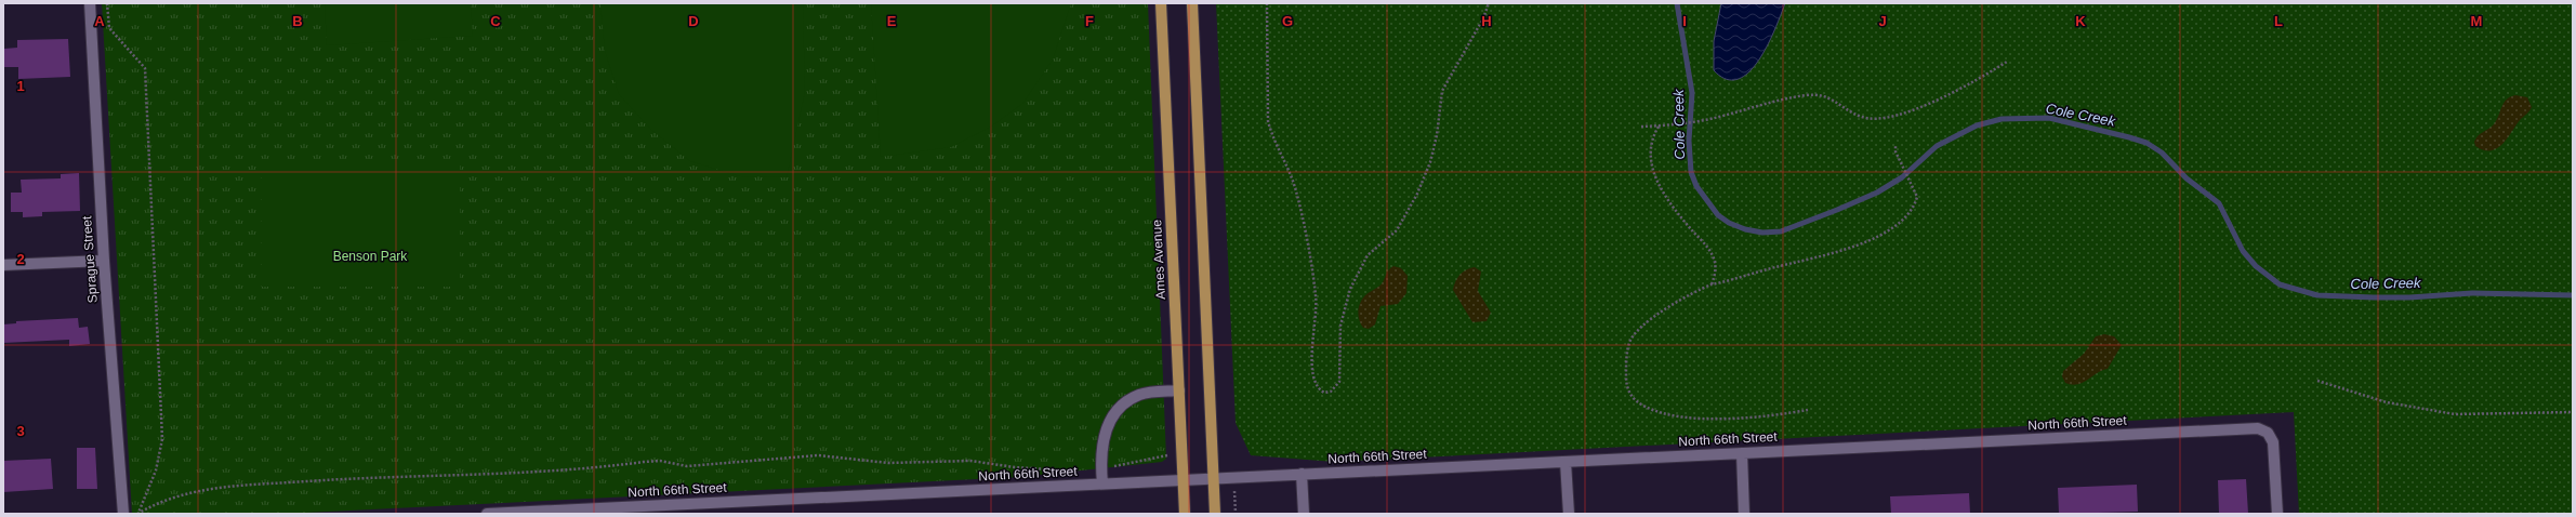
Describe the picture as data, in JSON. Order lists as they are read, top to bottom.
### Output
{
  "streets": {
    "main road": ["Ames Avenue"],
    "street": ["Sprague Street", "North 66th Street"]
  },
  "crossings": [
    ["Ames Avenue", "North 66th Street"]
  ],
  "water": ["Cole Creek"],
  "parks": ["Benson Park"],
  "grid": {
    "columns": [
      "A",
      "B",
      "C",
      "D",
      "E",
      "F",
      "G",
      "H",
      "I",
      "J",
      "K",
      "L",
      "M"
    ],
    "rows": ["1", "2", "3"]
  }
}
